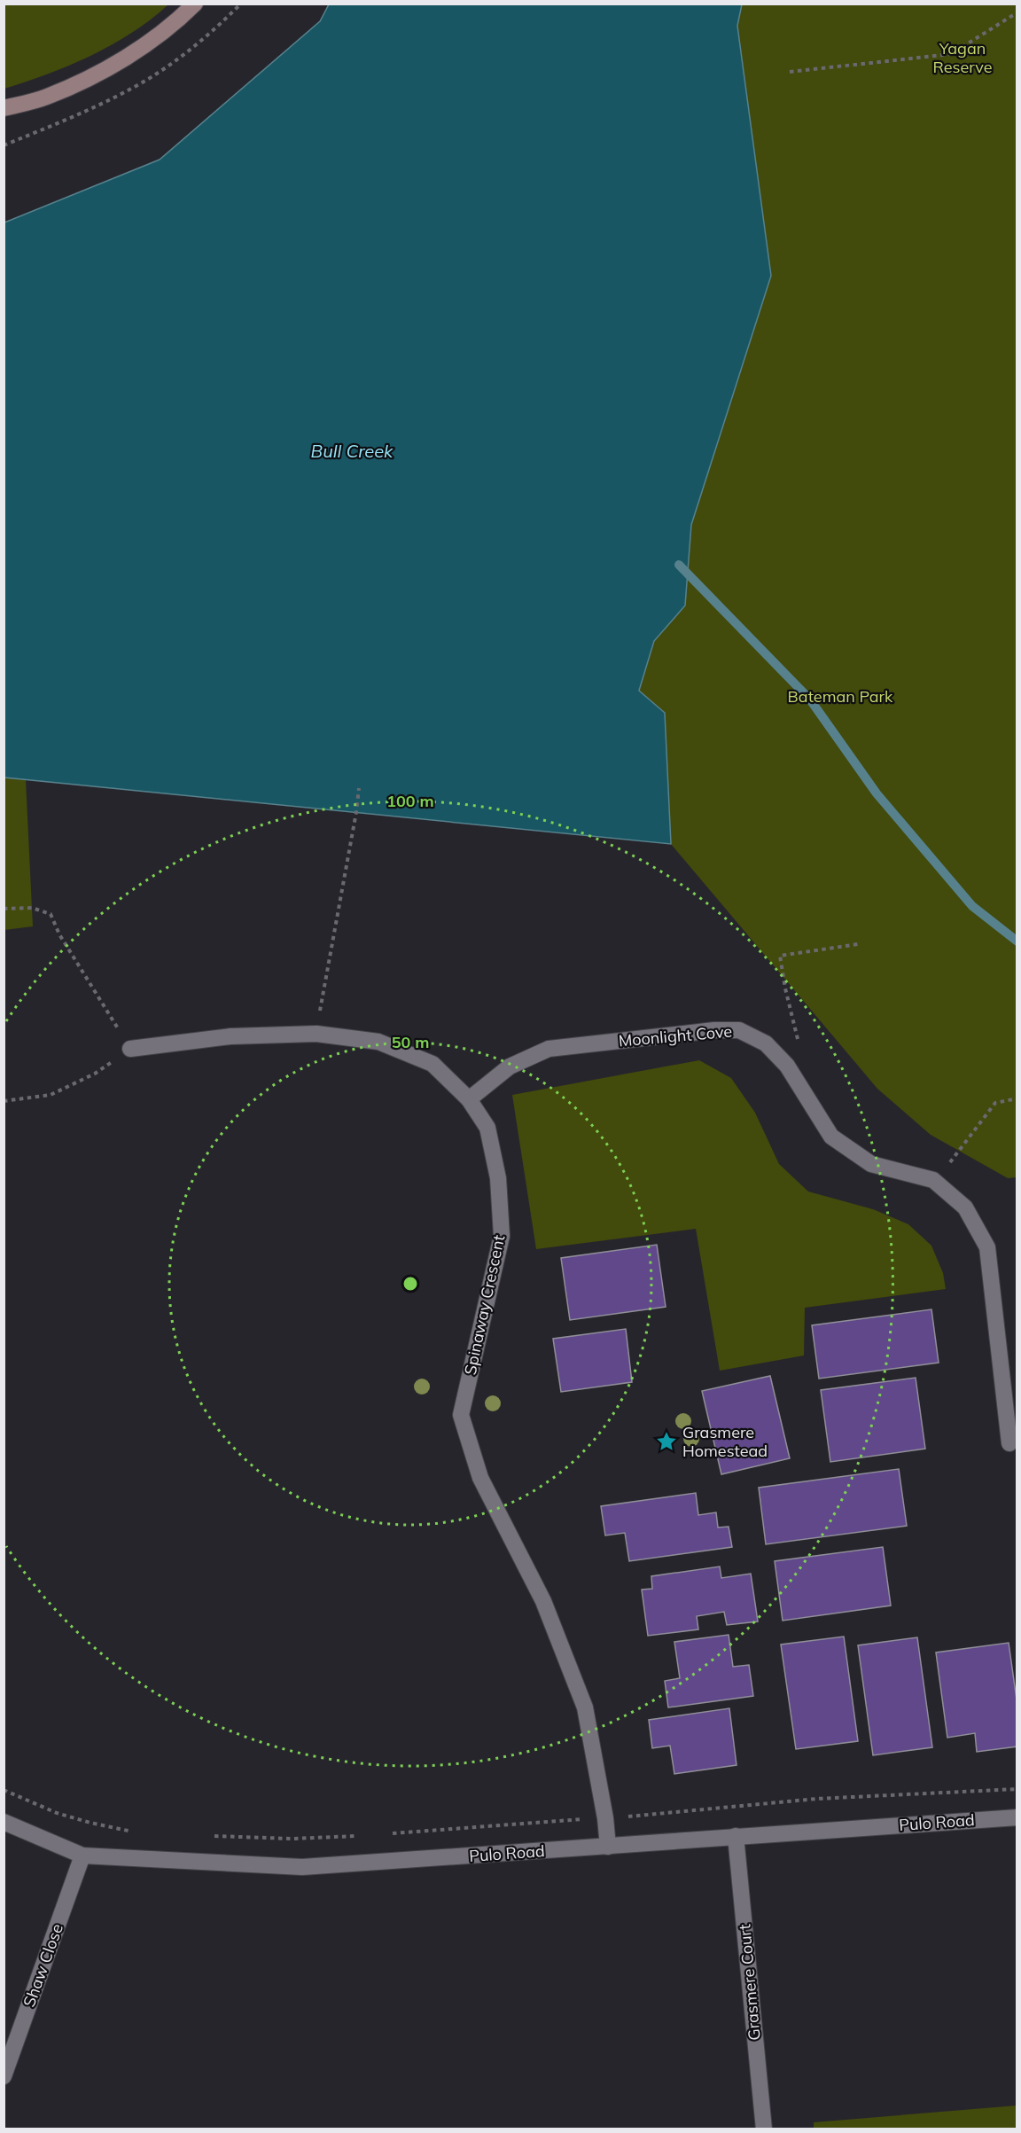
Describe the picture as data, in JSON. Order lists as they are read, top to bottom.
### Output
{
  "streets": {
    "street": [
      "Moonlight Cove",
      "Spinaway Crescent",
      "Pulo Road",
      "Shaw Close",
      "Grasmere Court"
    ]
  },
  "crossings": [
    ["Moonlight Cove", "Spinaway Crescent"],
    ["Spinaway Crescent", "Pulo Road"],
    ["Pulo Road", "Shaw Close"],
    ["Pulo Road", "Grasmere Court"]
  ],
  "water": ["Bull Creek"],
  "parks": ["Yagan Reserve", "Bateman Park"],
  "places": {
    "place": ["Grasmere Homestead"]
  },
  "rings": ["100 m", "50 m"]
}
